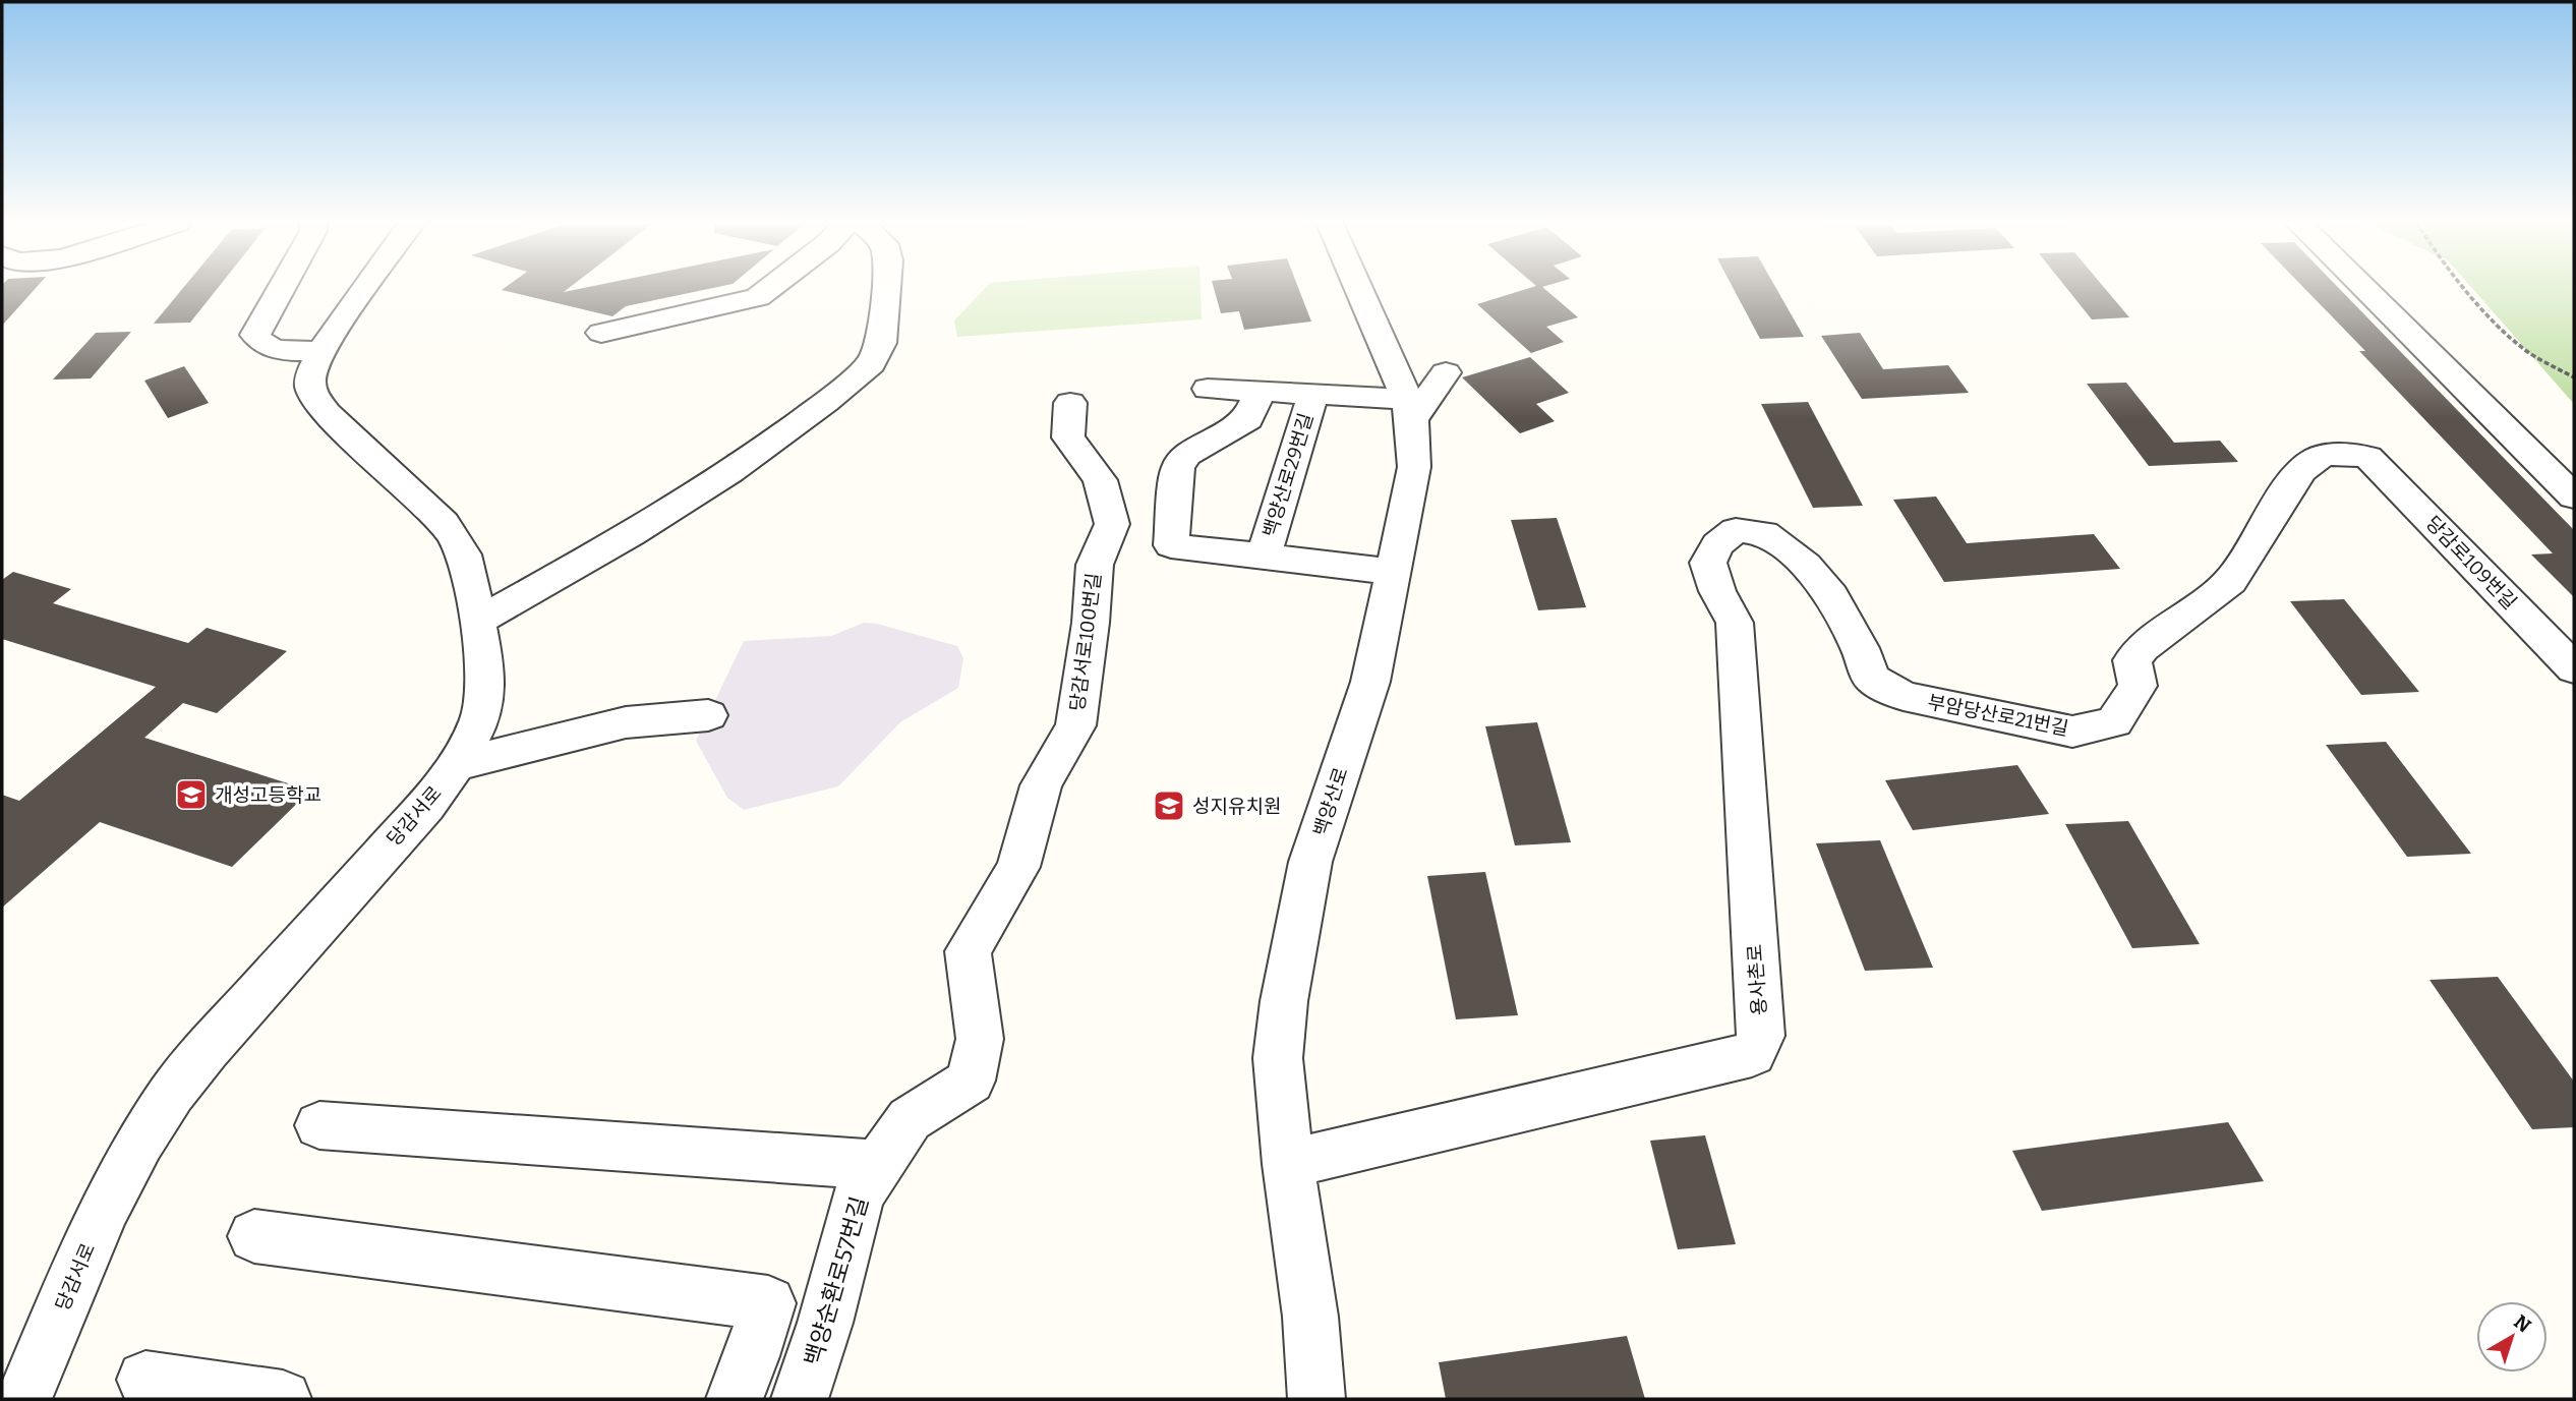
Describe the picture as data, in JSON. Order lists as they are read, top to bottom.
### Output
{
  "streets": {
    "street": [
      "백양산로29번길",
      "당감로109번길",
      "당감서로100번길",
      "부암당산로21번길",
      "백양산로",
      "당감서로",
      "용사촌로",
      "백양순환로57번길"
    ]
  },
  "crossings": [
    ["백양산로29번길", "백양산로"],
    ["당감로109번길", "부암당산로21번길"],
    ["당감서로100번길", "백양순환로57번길"],
    ["부암당산로21번길", "용사촌로"],
    ["백양산로", "용사촌로"]
  ],
  "places": {
    "school or university": ["개성고등학교", "성지유치원"]
  },
  "north": "top right"
}
